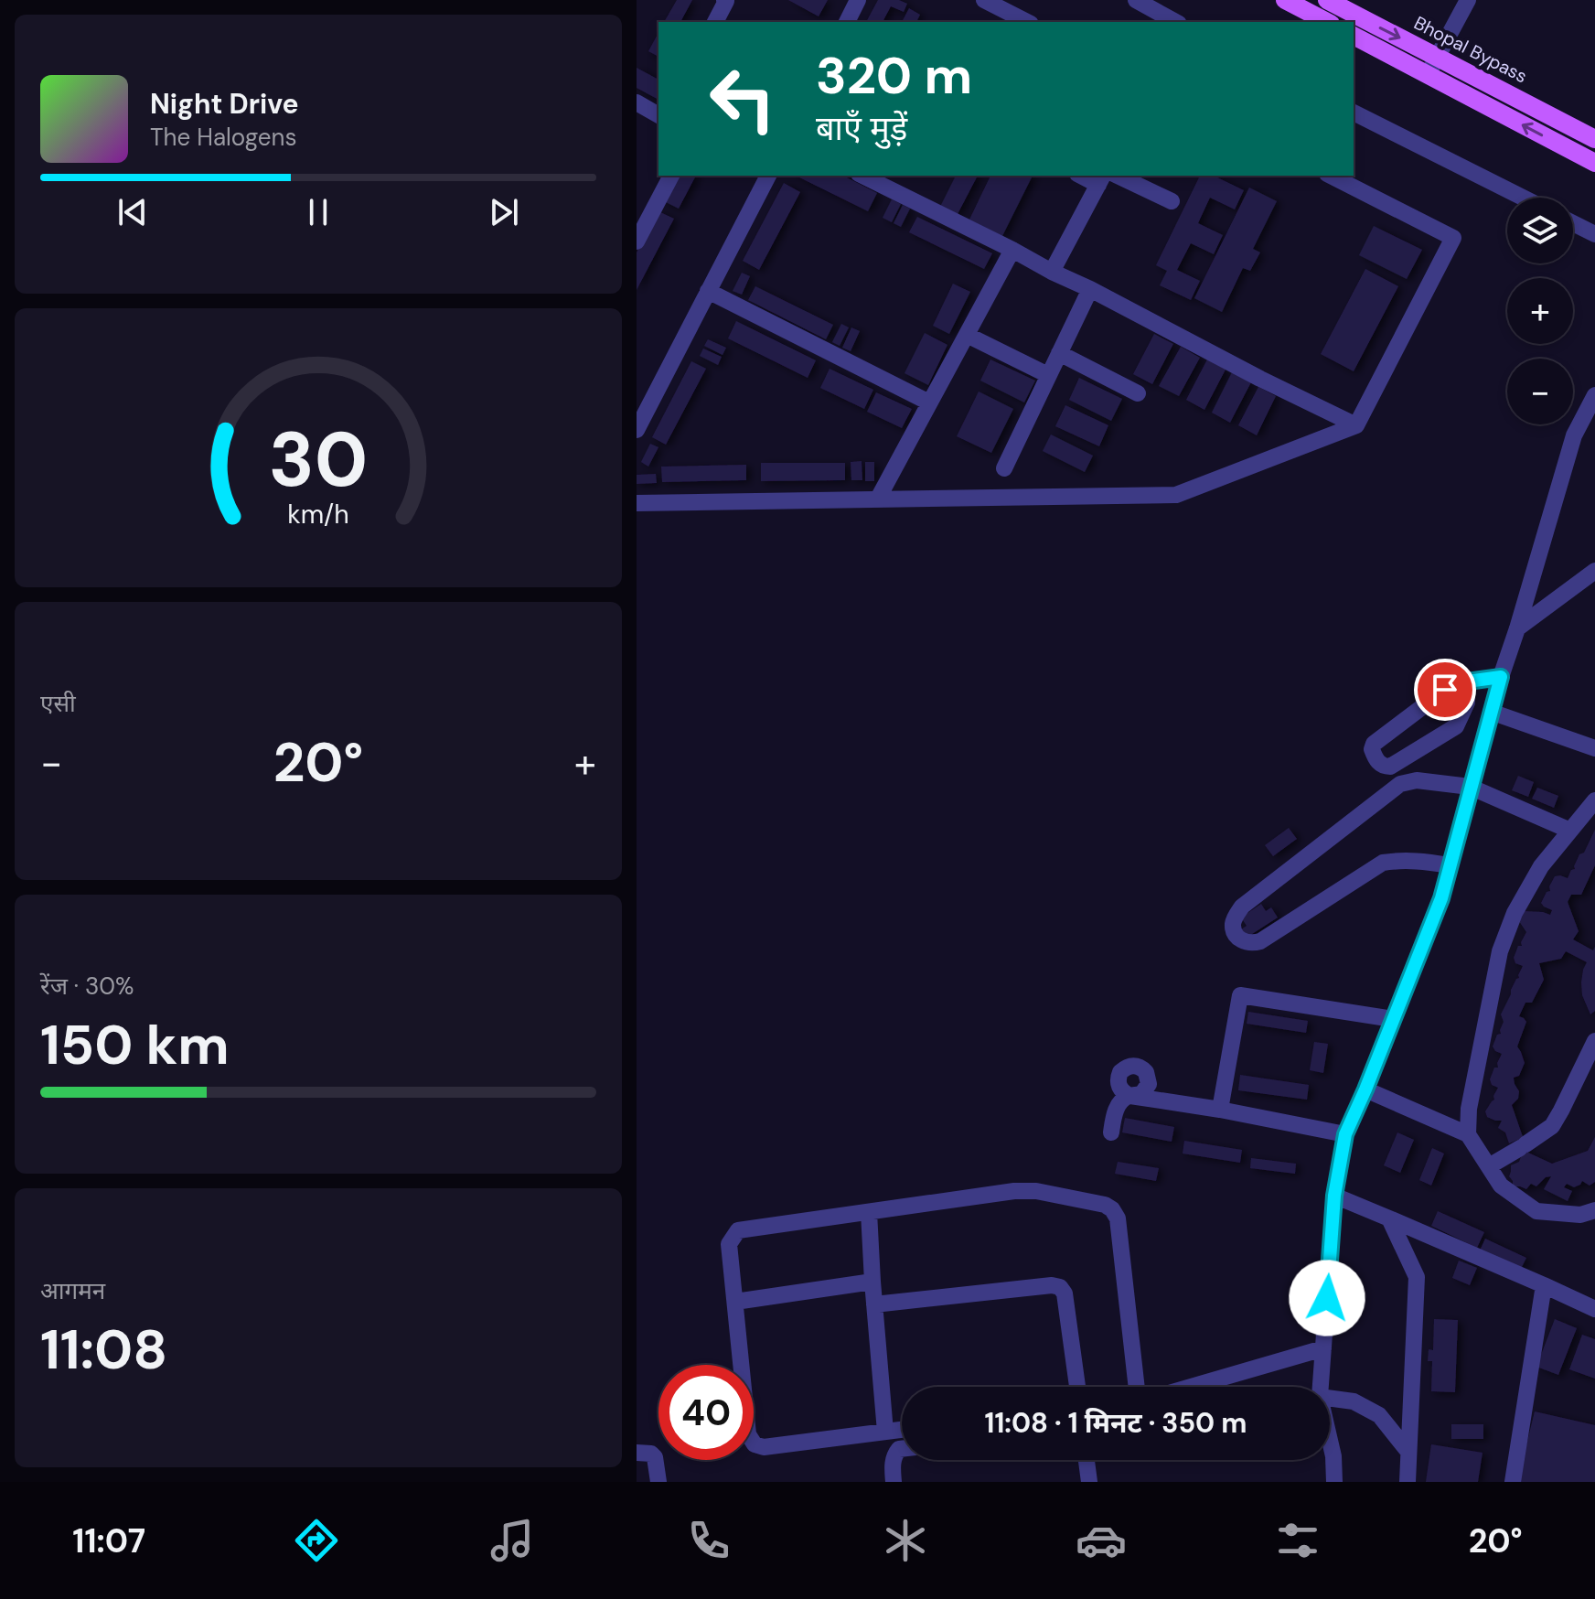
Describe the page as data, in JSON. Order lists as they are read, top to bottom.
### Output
{
  "streets": {
    "main road": ["Bhopal Bypass"]
  },
  "page": {
    "turn": ["320 m", "बाएँ मुड़ें"],
    "song": ["Night Drive", "The Halogens"],
    "map_buttons": ["+", "−"],
    "tile": [
      "एसी",
      ["रेंज · 30%", "150 km"],
      ["आगमन", "11:08"]
    ],
    "heat": ["−", "20°", "+"],
    "limit": "40",
    "trip": "11:08 · 1 मिनट · 350 m",
    "tabs": ["11:07", "20°"],
    "gauge": ["30", "km/h"]
  }
}
